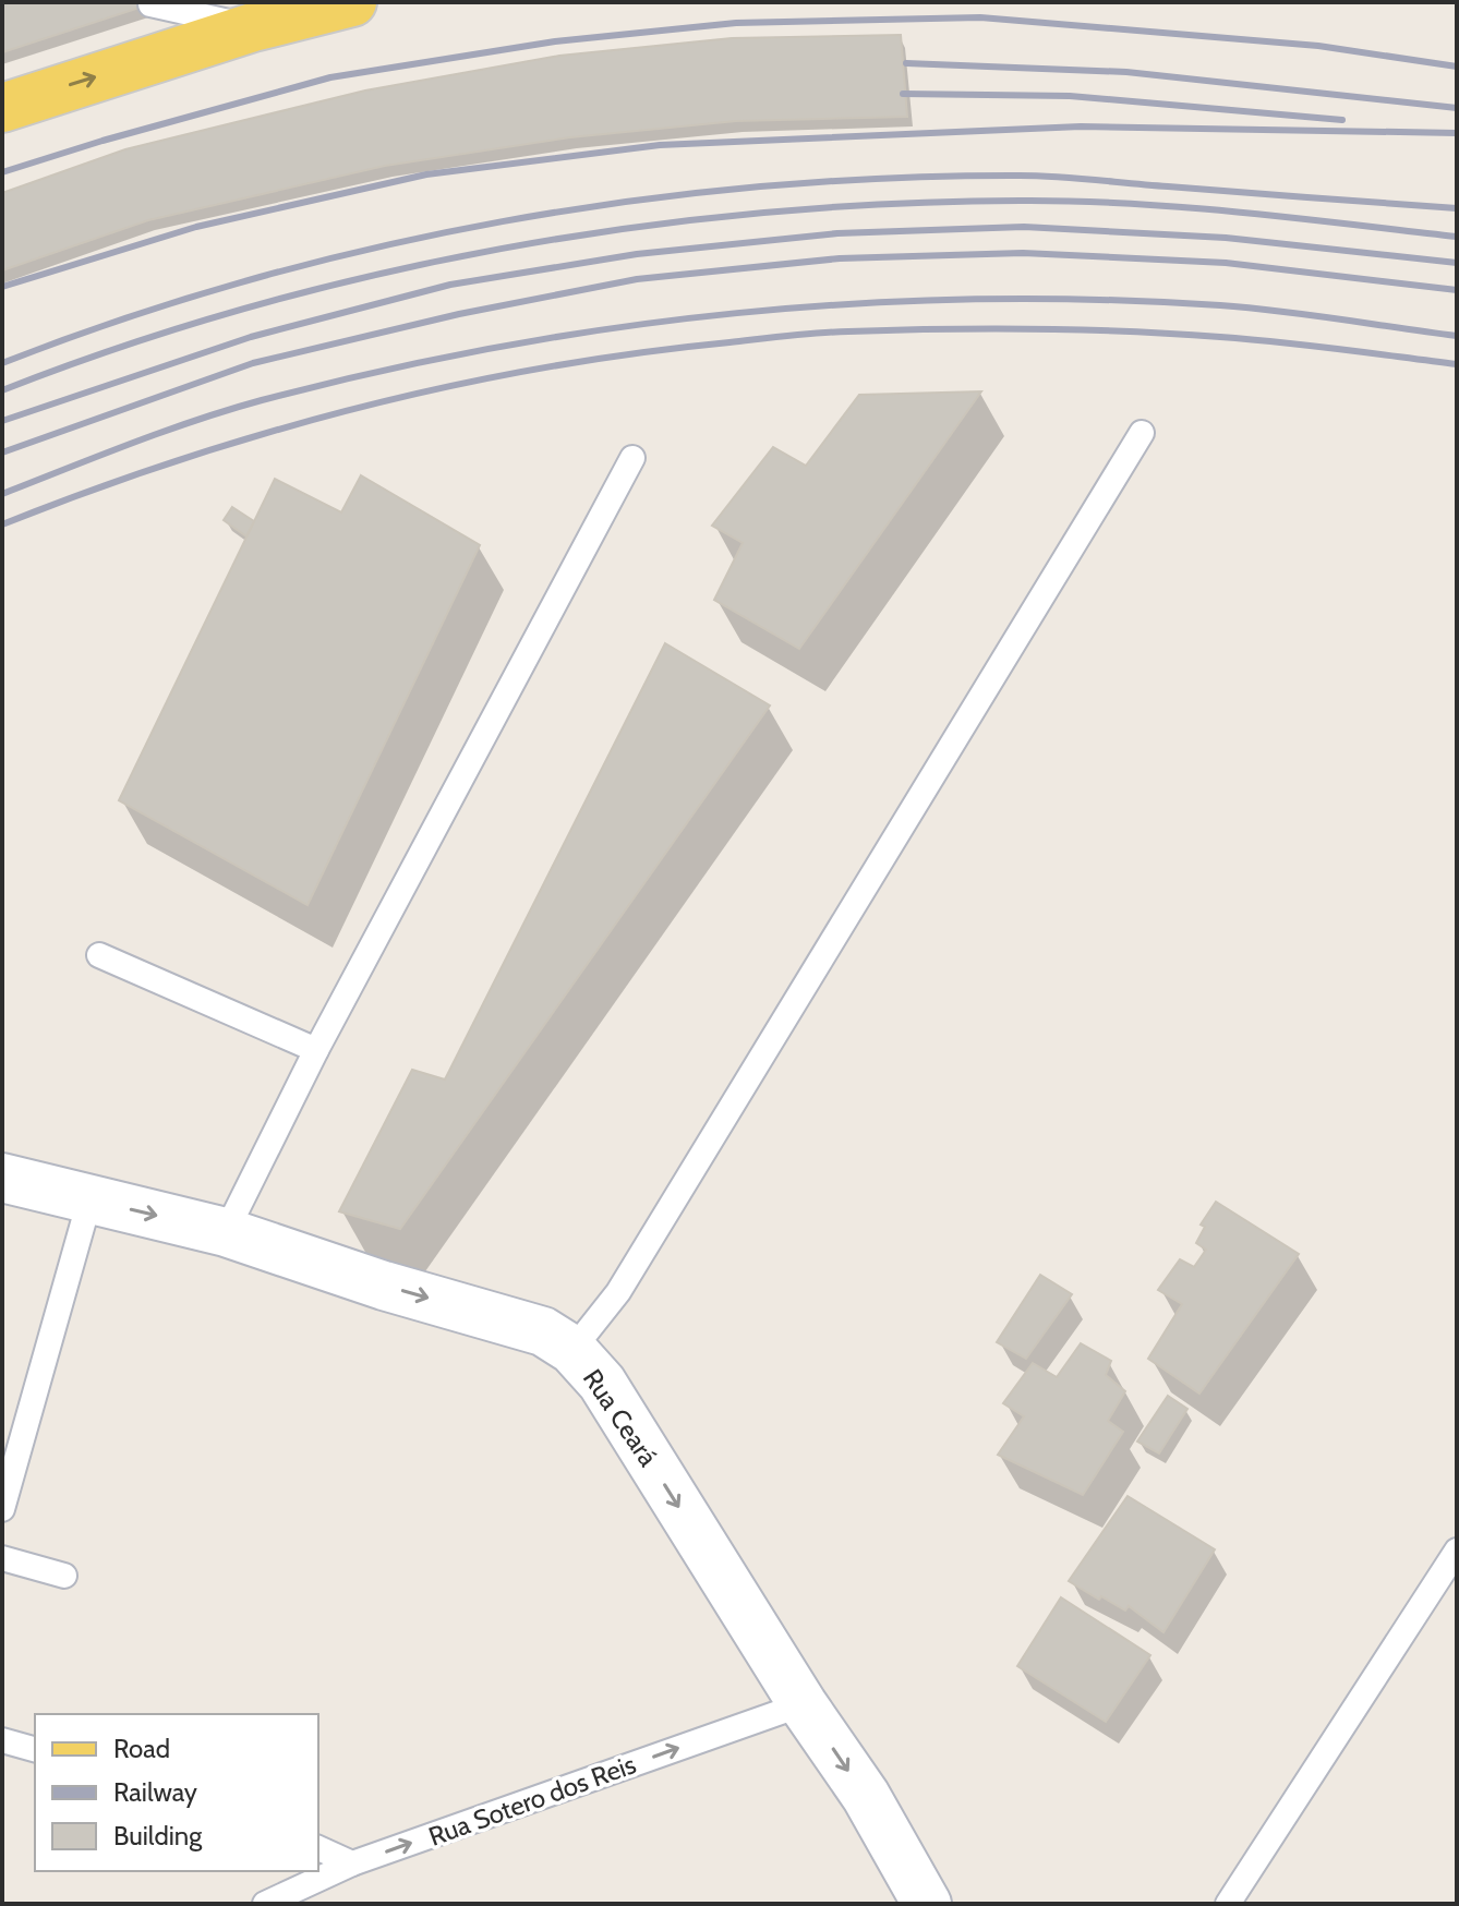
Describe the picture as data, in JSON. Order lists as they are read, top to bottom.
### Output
{
  "streets": {
    "street": ["Rua Ceará"],
    "lane": ["Rua Sotero dos Reis"]
  },
  "crossings": [
    ["Rua Ceará", "Rua Sotero dos Reis"]
  ],
  "one_way": ["Rua Ceará", "Rua Sotero dos Reis"],
  "legend": ["Road", "Railway", "Building"]
}
